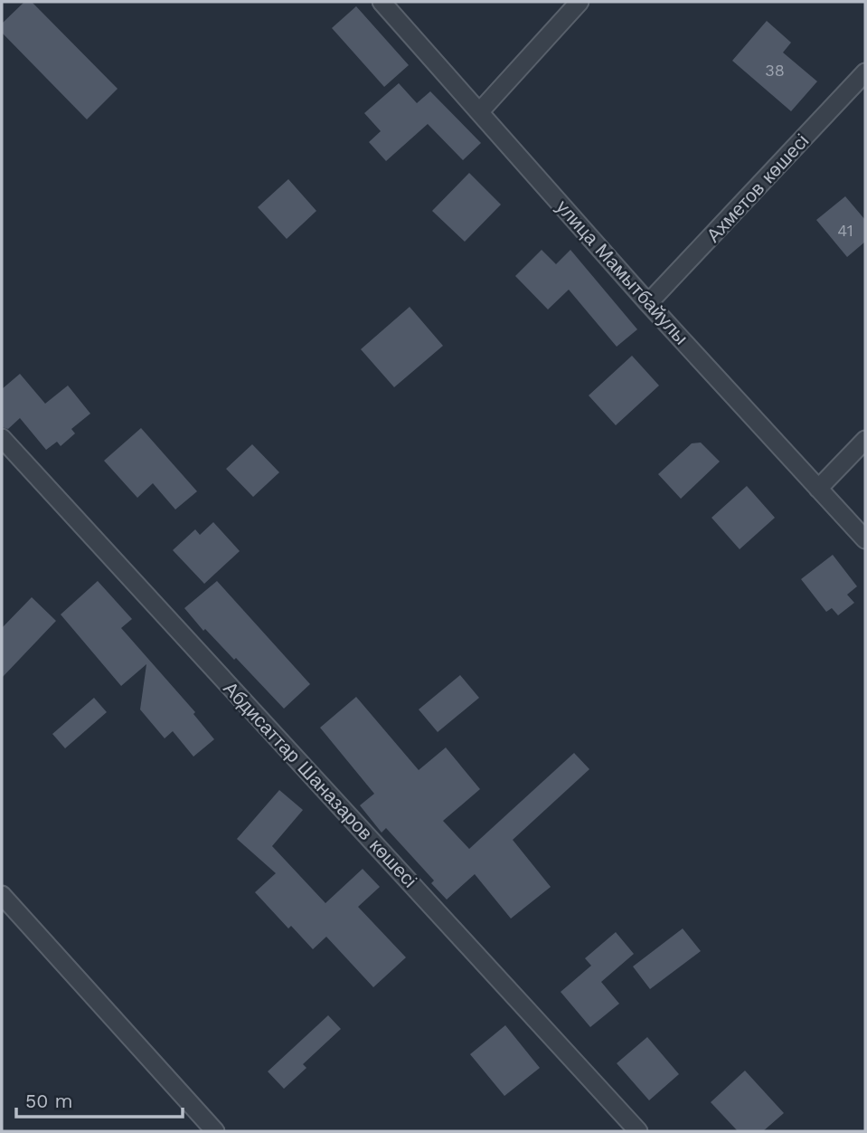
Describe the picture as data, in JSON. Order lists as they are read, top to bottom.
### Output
{
  "streets": {
    "street": ["Ахметов көшесі", "улица Мамытбайулы", "Абдисаттар Шаназаров көшесі"]
  },
  "crossings": [
    ["Ахметов көшесі", "улица Мамытбайулы"]
  ],
  "house_numbers": ["38", "41"],
  "scale_bar": "50 m"
}
